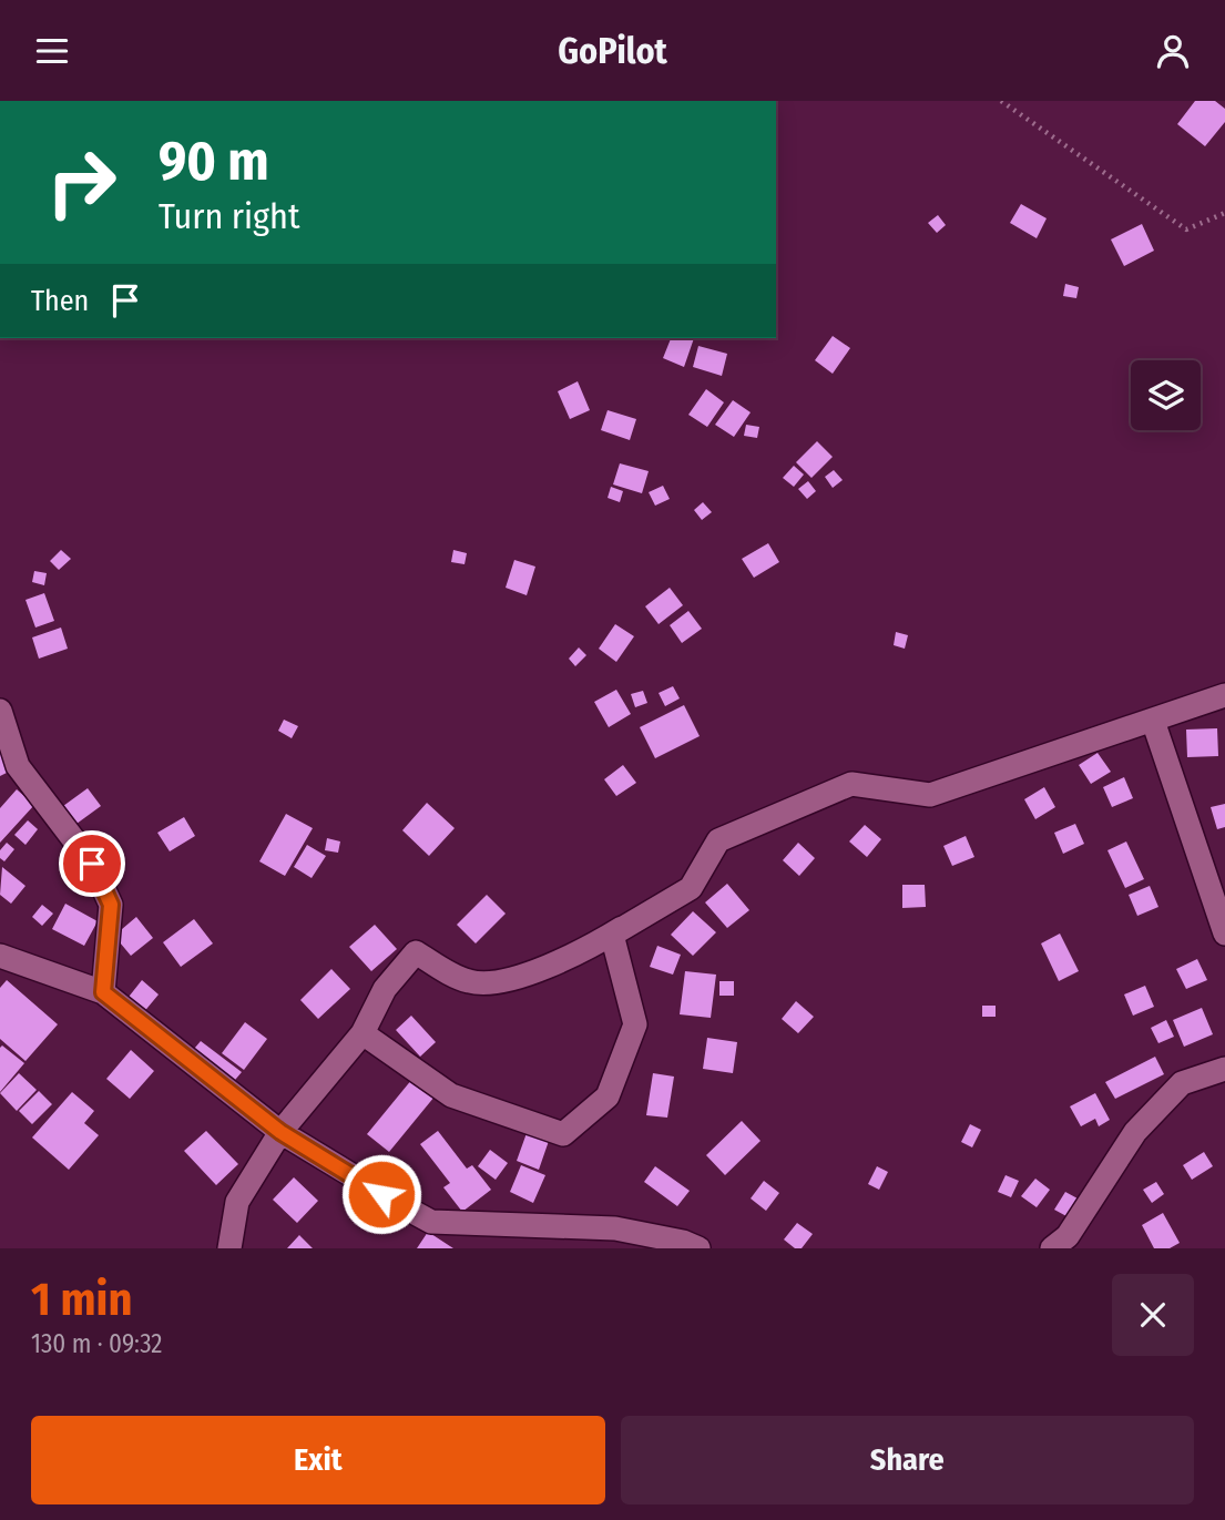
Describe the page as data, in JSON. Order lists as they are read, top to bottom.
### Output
{
  "page": {
    "header": "GoPilot",
    "turn": ["90 m", "Turn right"],
    "then": "Then",
    "heading": ["1 min", "130 m · 09:32"],
    "buttons": ["Exit", "Share"]
  }
}
